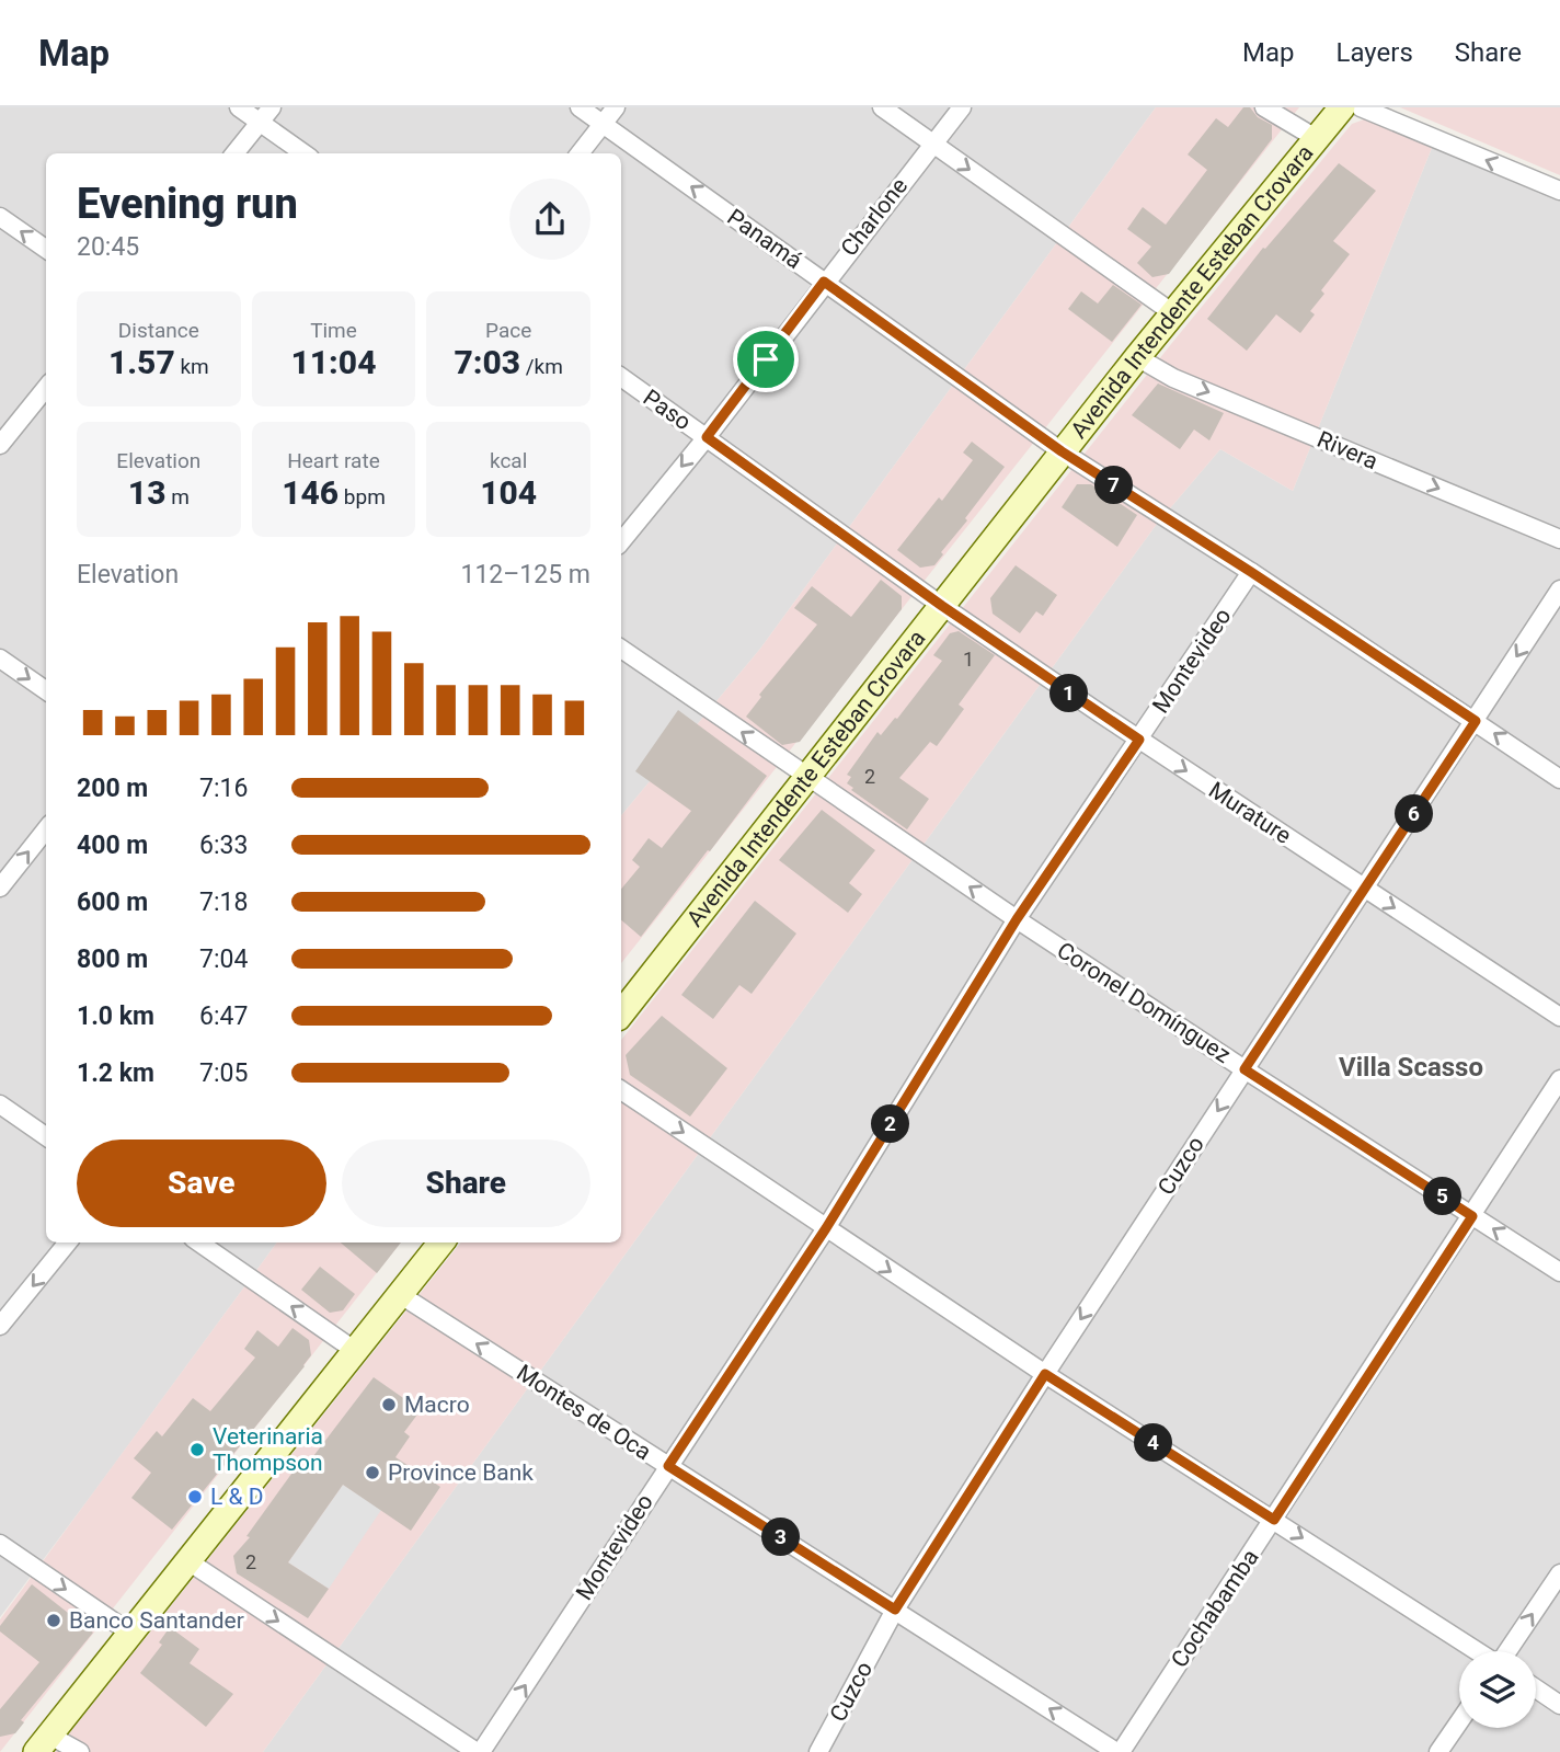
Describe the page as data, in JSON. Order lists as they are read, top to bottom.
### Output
{
  "streets": {
    "main road": ["Avenida Intendente Esteban Crovara"],
    "street": [
      "Charlone",
      "Panamá",
      "Paso",
      "Rivera",
      "Montevideo",
      "Murature",
      "Coronel Domínguez",
      "Cuzco",
      "Montes de Oca",
      "Cochabamba"
    ]
  },
  "crossings": [
    ["Charlone", "Panamá"],
    ["Charlone", "Paso"],
    ["Panamá", "Avenida Intendente Esteban Crovara"],
    ["Panamá", "Montevideo"],
    ["Panamá", "Cuzco"],
    ["Avenida Intendente Esteban Crovara", "Paso"],
    ["Avenida Intendente Esteban Crovara", "Rivera"],
    ["Avenida Intendente Esteban Crovara", "Murature"],
    ["Avenida Intendente Esteban Crovara", "Coronel Domínguez"],
    ["Paso", "Murature"],
    ["Montevideo", "Murature"],
    ["Montevideo", "Coronel Domínguez"],
    ["Montevideo", "Montes de Oca"],
    ["Murature", "Cuzco"],
    ["Coronel Domínguez", "Cuzco"],
    ["Coronel Domínguez", "Cochabamba"],
    ["Cuzco", "Montes de Oca"],
    ["Montes de Oca", "Cochabamba"]
  ],
  "one_way": [
    "Rivera",
    "Murature",
    "Coronel Domínguez",
    "Cuzco",
    "Montes de Oca"
  ],
  "districts": ["Villa Scasso"],
  "places": [
    "Macro",
    "Veterinaria Thompson",
    "Province Bank",
    "L & D",
    "Banco Santander"
  ],
  "house_numbers": ["1", "2", "2"],
  "page": {
    "header": "Map",
    "nav": ["Map", "Layers", "Share"],
    "heading": ["Evening run", "20:45"],
    "stats": [
      ["Distance", "1.57 km"],
      ["Time", "11:04"],
      ["Pace", "7:03 /km"],
      ["Elevation", "13 m"],
      ["Heart rate", "146 bpm"],
      ["kcal", "104"]
    ],
    "pins": [
      "7",
      "1",
      "6",
      "2",
      "5",
      "4",
      "3"
    ],
    "chart": ["Elevation", "112–125 m"],
    "list": [
      {
        "name": "200 m",
        "note": "7:16"
      },
      {
        "name": "400 m",
        "note": "6:33"
      },
      {
        "name": "600 m",
        "note": "7:18"
      },
      {
        "name": "800 m",
        "note": "7:04"
      },
      {
        "name": "1.0 km",
        "note": "6:47"
      },
      {
        "name": "1.2 km",
        "note": "7:05"
      }
    ],
    "buttons": ["Save", "Share"]
  }
}
